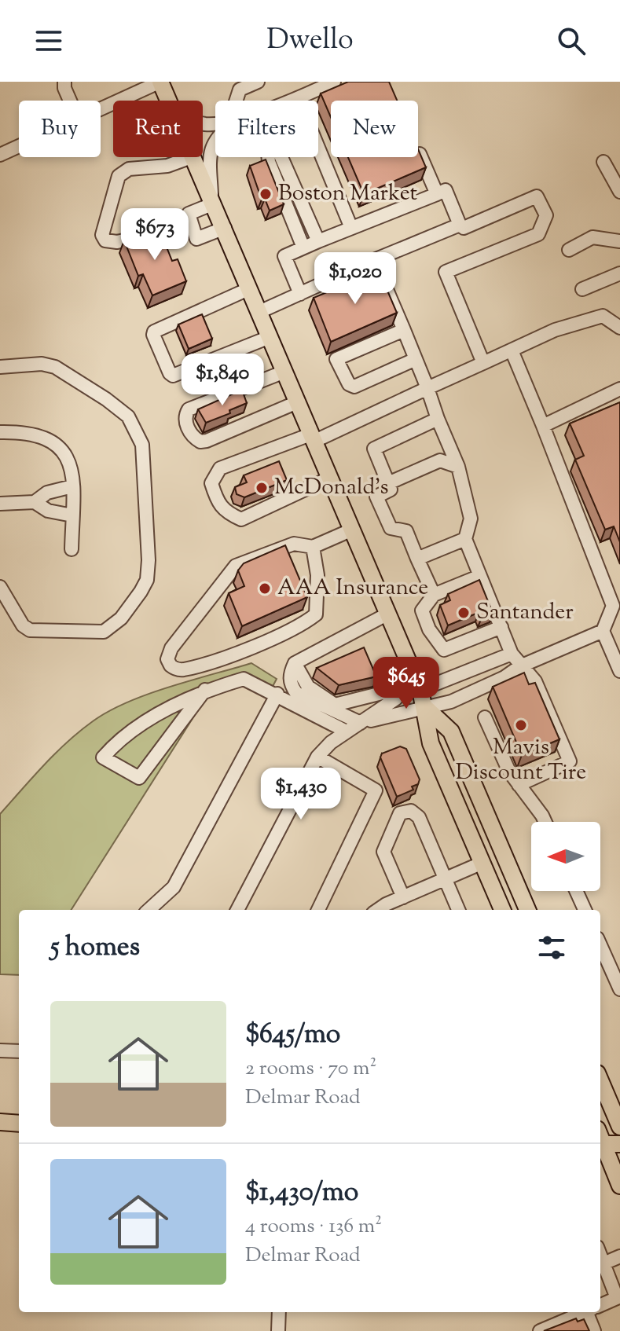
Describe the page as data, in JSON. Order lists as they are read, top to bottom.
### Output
{
  "places": [
    "Boston Market",
    "McDonald's",
    "AAA Insurance",
    "Santander",
    "Mavis Discount Tire"
  ],
  "north": "left",
  "page": {
    "header": "Dwello",
    "chip": [
      "Buy",
      "Rent",
      "Filters",
      "New"
    ],
    "price": [
      "$673",
      "$1,020",
      "$1,840",
      "$645",
      "$1,430"
    ],
    "heading": "5 homes",
    "list": [
      {
        "name": "$645/mo",
        "note": "2 rooms · 70 m² · Delmar Road"
      },
      {
        "name": "$1,430/mo",
        "note": "4 rooms · 136 m² · Delmar Road"
      }
    ]
  }
}
